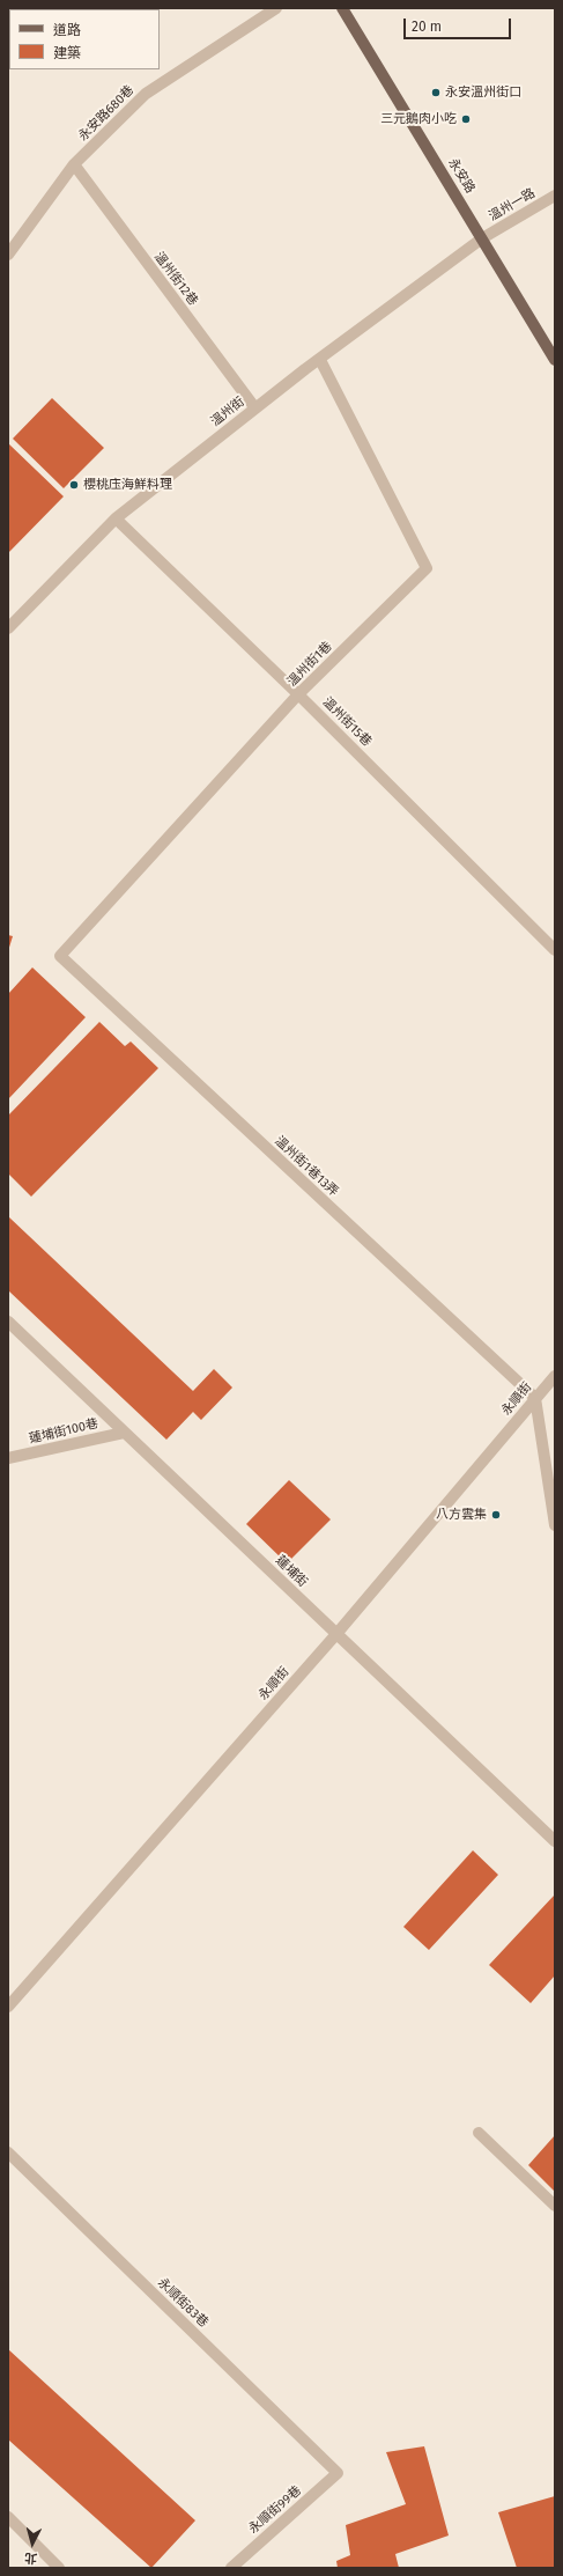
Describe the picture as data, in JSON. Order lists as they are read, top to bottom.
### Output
{
  "streets": {
    "main road": ["永安路"],
    "street": [
      "永安路680巷",
      "溫州一路",
      "溫州街12巷",
      "溫州街",
      "溫州街1巷",
      "溫州街15巷",
      "溫州街1巷13弄",
      "永順街",
      "蓮埔街100巷",
      "蓮埔街",
      "永順街83巷",
      "永順街99巷"
    ]
  },
  "crossings": [
    ["永安路680巷", "溫州街12巷"],
    ["永安路", "溫州一路"],
    ["永安路", "溫州街"],
    ["溫州一路", "溫州街"],
    ["溫州街12巷", "溫州街"],
    ["溫州街", "溫州街1巷"],
    ["溫州街", "溫州街15巷"],
    ["溫州街1巷", "溫州街15巷"],
    ["溫州街1巷", "溫州街1巷13弄"],
    ["溫州街1巷13弄", "永順街"],
    ["永順街", "蓮埔街"],
    ["蓮埔街100巷", "蓮埔街"],
    ["永順街83巷", "永順街99巷"]
  ],
  "places": [
    "永安溫州街口",
    "三元鵝肉小吃",
    "櫻桃庒海鮮料理",
    "八方雲集"
  ],
  "legend": ["道路", "建築"],
  "scale_bar": "20 m",
  "north": "bottom"
}
